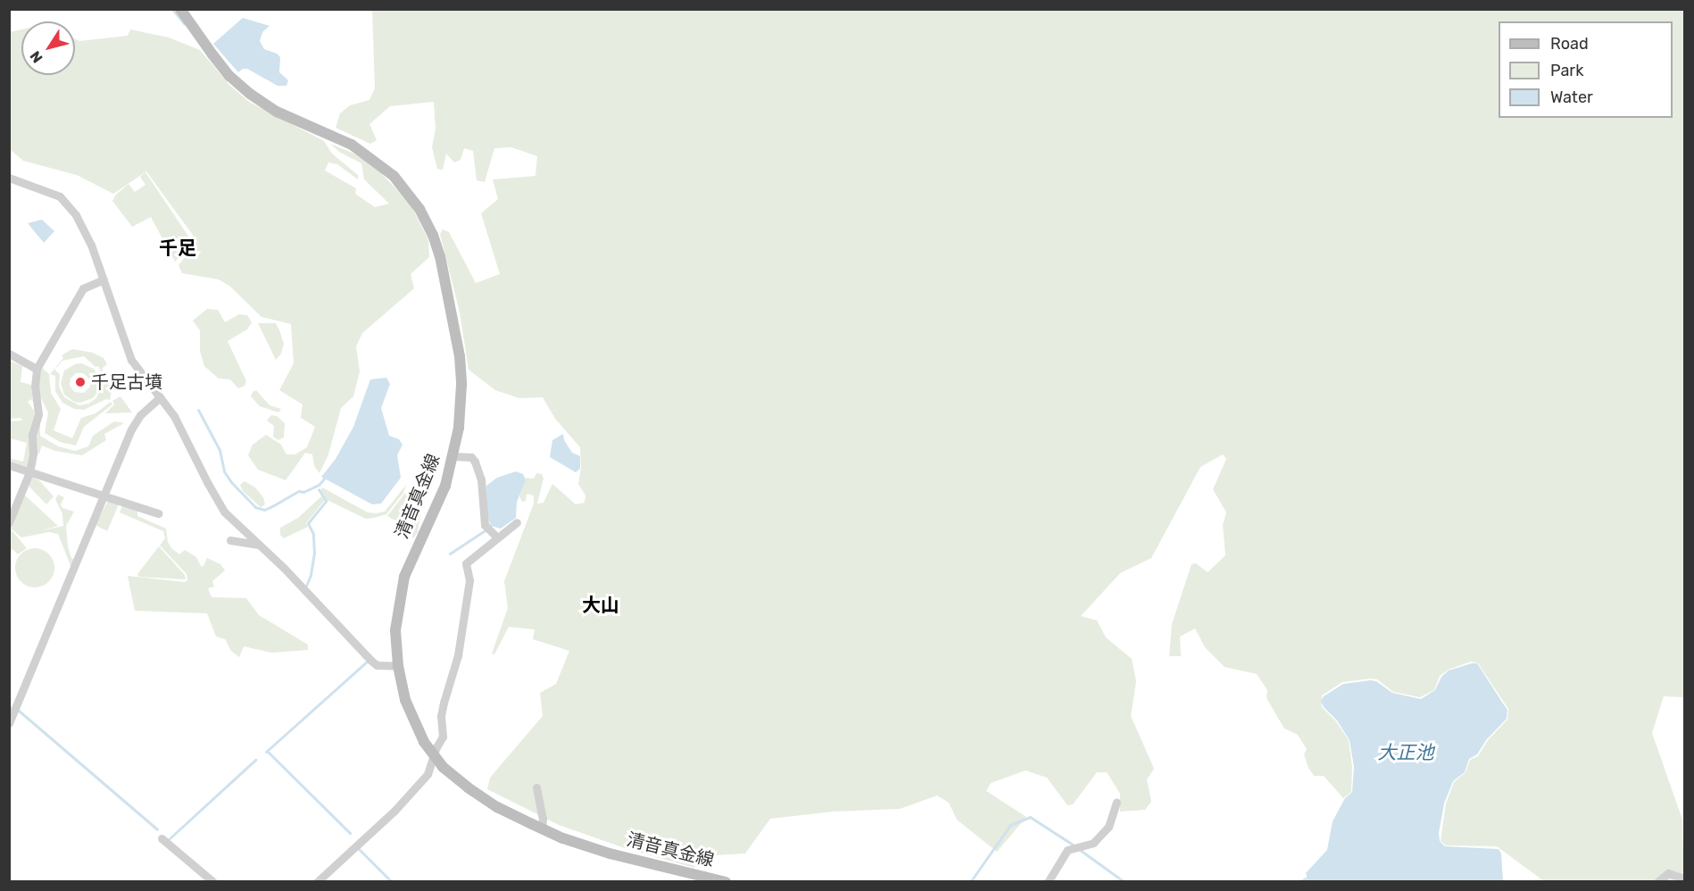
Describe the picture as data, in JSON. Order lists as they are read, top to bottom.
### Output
{
  "streets": {
    "main road": ["清音真金線"]
  },
  "districts": ["千足", "大山"],
  "water": ["大正池"],
  "places": ["千足古墳"],
  "legend": ["Road", "Park", "Water"],
  "north": "bottom left"
}
